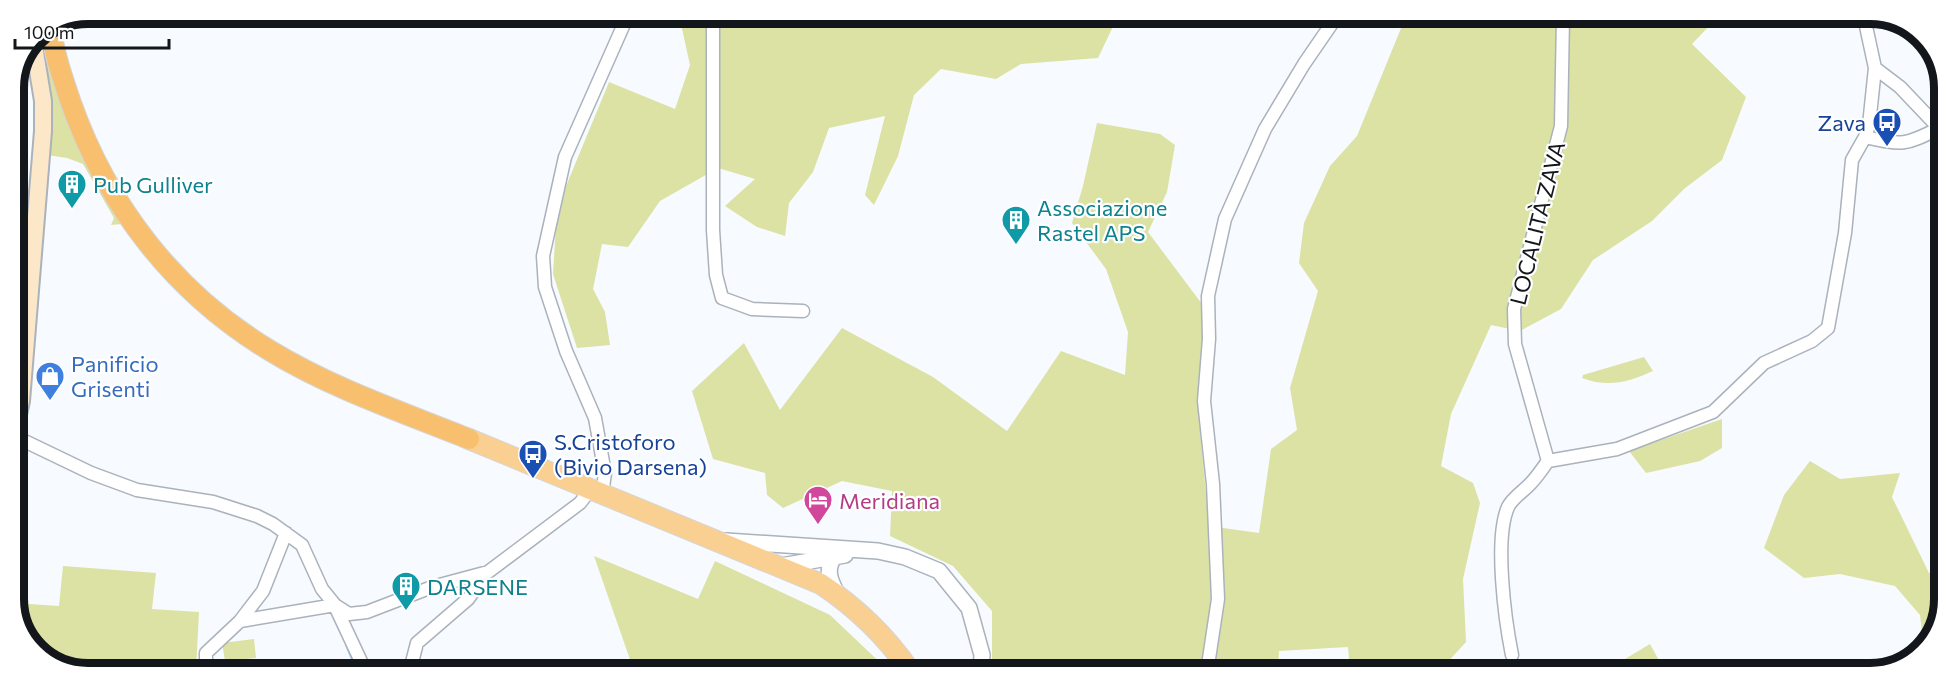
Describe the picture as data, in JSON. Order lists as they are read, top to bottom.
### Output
{
  "streets": {
    "street": ["LOCALITÀ ZAVA"]
  },
  "places": {
    "bus stop": ["Zava", "S.Cristoforo (Bivio Darsena)"],
    "building": ["Pub Gulliver", "Associazione Rastel APS", "DARSENE"],
    "shop": ["Panificio Grisenti"],
    "hotel": ["Meridiana"]
  },
  "scale_bar": "100 m"
}
